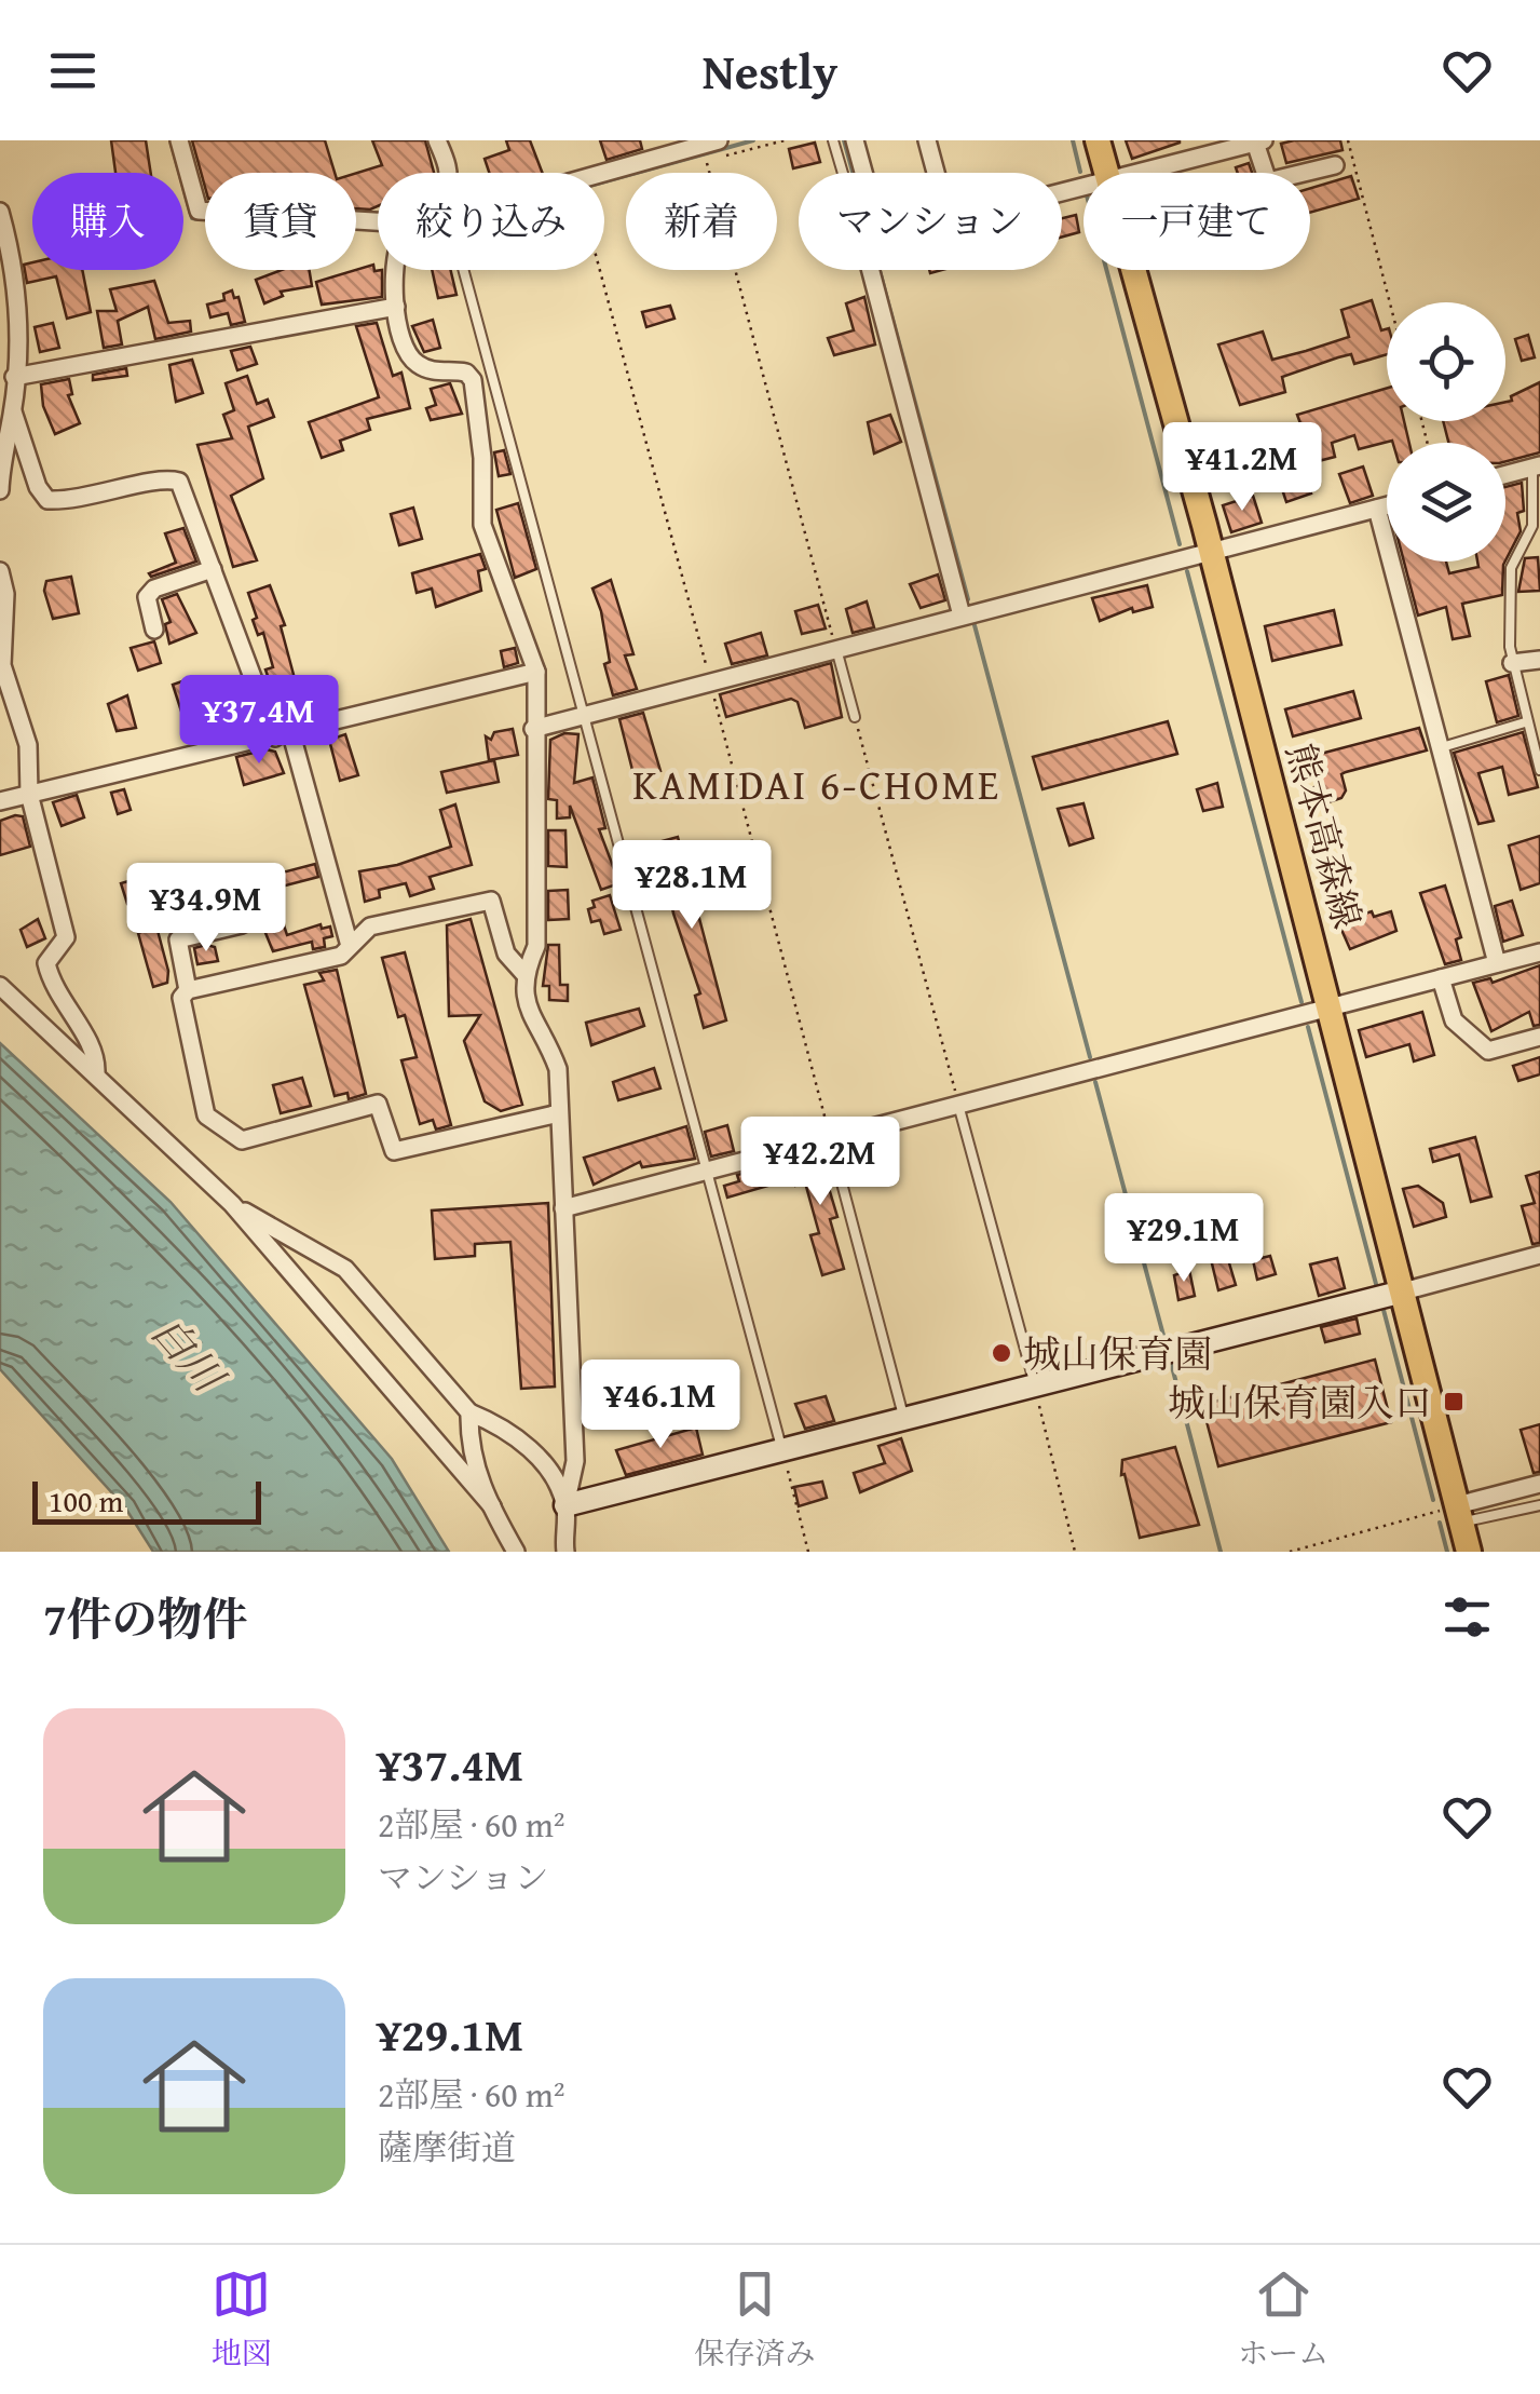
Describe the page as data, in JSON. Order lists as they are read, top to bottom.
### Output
{
  "streets": {
    "main road": ["熊本高森線"]
  },
  "districts": ["KAMIDAI 6-CHOME"],
  "water": ["白川"],
  "places": {
    "other": ["城山保育園"],
    "transit": ["城山保育園入口"]
  },
  "scale_bar": "100 m",
  "page": {
    "header": "Nestly",
    "chip": [
      "購入",
      "賃貸",
      "絞り込み",
      "新着",
      "マンション",
      "一戸建て"
    ],
    "price": [
      "¥41.2M",
      "¥37.4M",
      "¥28.1M",
      "¥34.9M",
      "¥42.2M",
      "¥29.1M",
      "¥46.1M"
    ],
    "scale": "100 m",
    "heading": "7件の物件",
    "list": [
      {
        "name": "¥37.4M",
        "note": "2部屋 · 60 m² · マンション"
      },
      {
        "name": "¥29.1M",
        "note": "2部屋 · 60 m² · 薩摩街道"
      }
    ],
    "tabs": ["地図", "保存済み", "ホーム"]
  }
}
